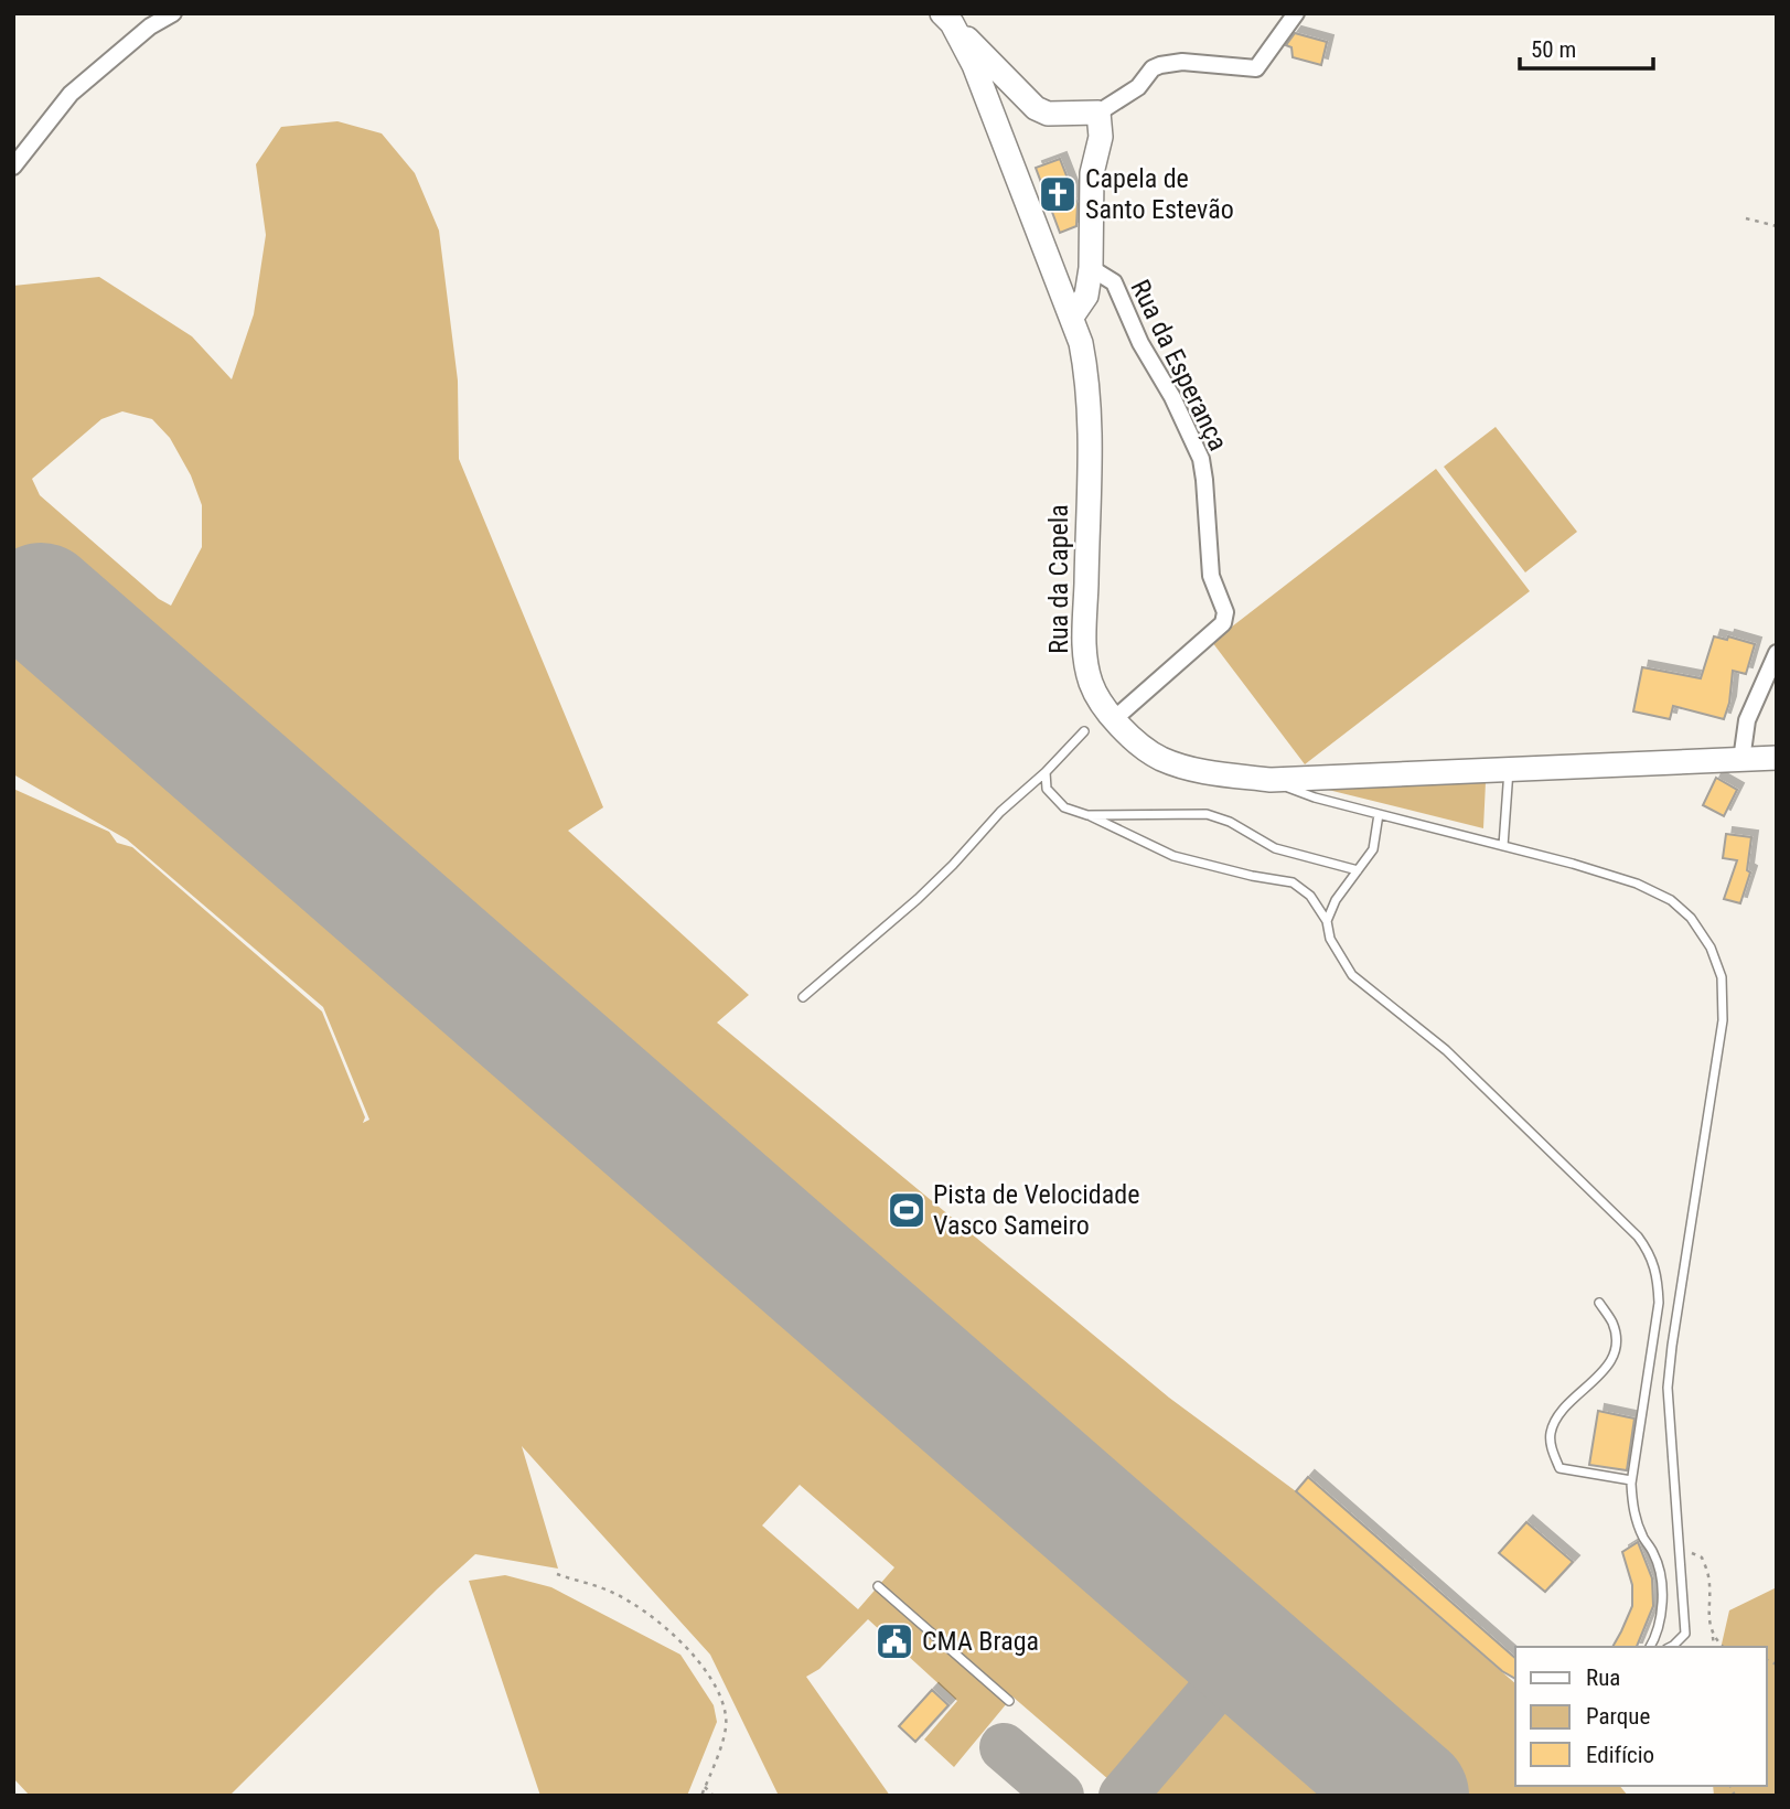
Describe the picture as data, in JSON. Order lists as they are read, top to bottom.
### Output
{
  "streets": {
    "street": ["Rua da Esperança", "Rua da Capela"]
  },
  "crossings": [
    ["Rua da Esperança", "Rua da Capela"]
  ],
  "places": {
    "church": ["Capela de Santo Estevão"],
    "sports": ["Pista de Velocidade Vasco Sameiro"],
    "public building": ["CMA Braga"]
  },
  "legend": ["Rua", "Parque", "Edifício"],
  "scale_bar": "50 m"
}
